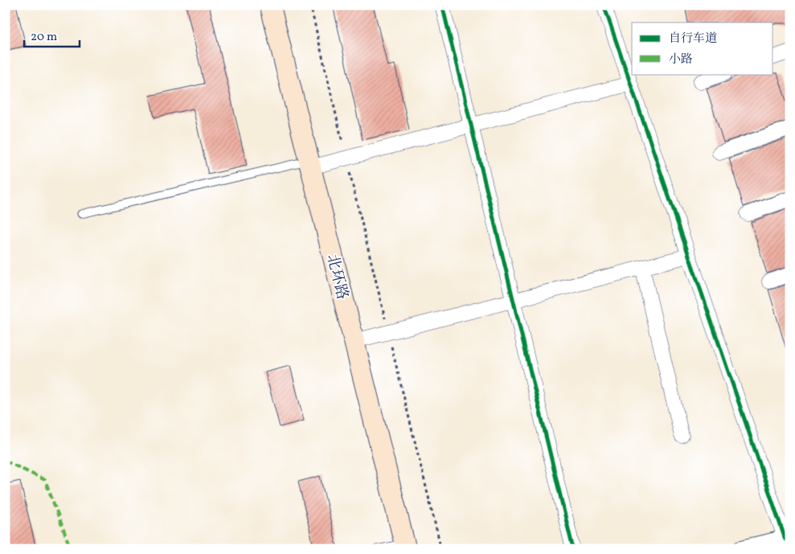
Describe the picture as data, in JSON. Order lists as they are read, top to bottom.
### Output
{
  "streets": {
    "main road": ["北环路"]
  },
  "legend": ["自行车道", "小路"],
  "scale_bar": "20 m"
}
